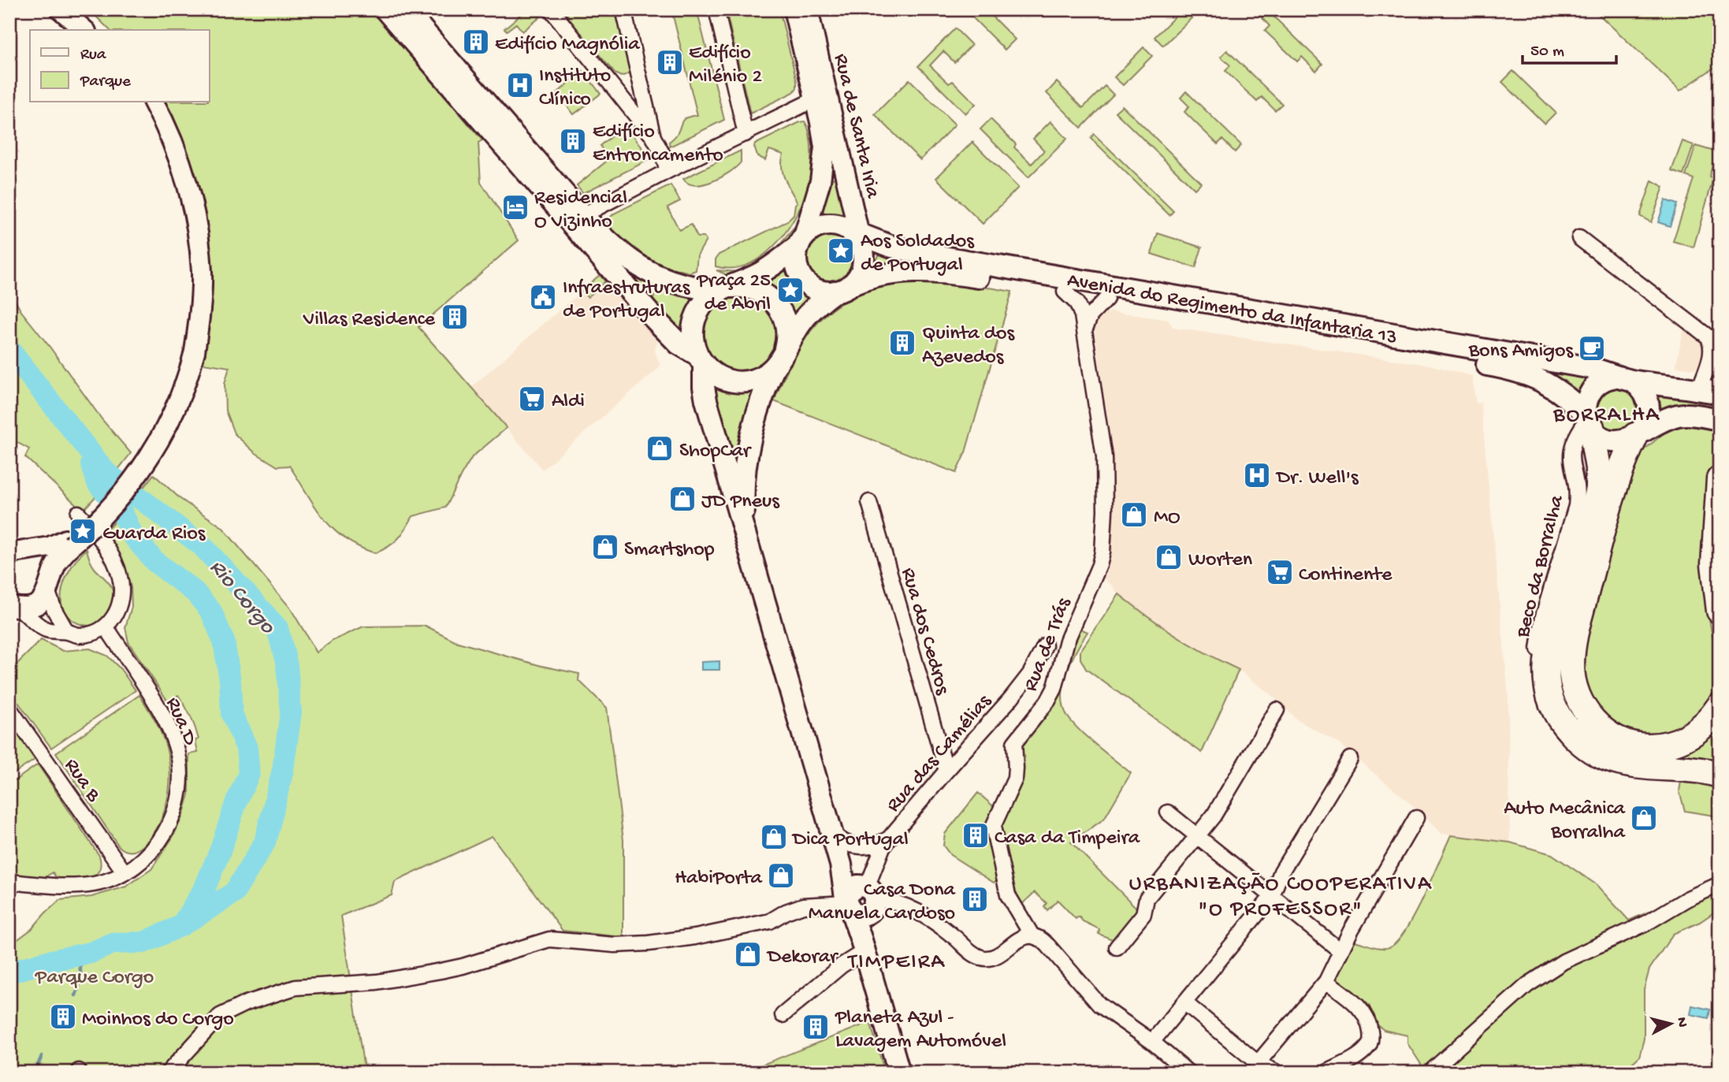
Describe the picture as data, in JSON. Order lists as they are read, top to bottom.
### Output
{
  "streets": {
    "main road": ["Rua de Santa Iria", "Avenida do Regimento da Infantaria 13"],
    "street": [
      "Beco da Borralha",
      "Rua dos Cedros",
      "Rua de Trás",
      "Rua D",
      "Rua das Camélias",
      "Rua B"
    ]
  },
  "crossings": [
    ["Rua de Santa Iria", "Avenida do Regimento da Infantaria 13"],
    ["Avenida do Regimento da Infantaria 13", "Beco da Borralha"],
    ["Rua dos Cedros", "Rua das Camélias"],
    ["Rua D", "Rua B"]
  ],
  "districts": ["BORRALHA", "URBANIZAÇÃO COOPERATIVA \"O PROFESSOR\"", "TIMPEIRA"],
  "water": ["Rio Corgo"],
  "parks": ["Parque Corgo"],
  "places": {
    "building": [
      "Edifício Magnólia",
      "Edifício Milénio 2",
      "Edifício Entroncamento",
      "Villas Residence",
      "Quinta dos Azevedos",
      "Casa da Timpeira",
      "Casa Dona Manuela Cardoso",
      "Moinhos do Corgo",
      "Planeta Azul - Lavagem Automóvel"
    ],
    "hospital": ["Instituto Clínico", "Dr. Well's"],
    "hotel": ["Residencial O Vizinho"],
    "place": ["Aos Soldados de Portugal", "Praça 25 de Abril", "Guarda Rios"],
    "public building": ["Infraestruturas de Portugal"],
    "cafe": ["Bons Amigos"],
    "supermarket": ["Aldi", "Continente"],
    "shop": [
      "ShopCar",
      "JD Pneus",
      "MO",
      "Smartshop",
      "Worten",
      "Auto Mecânica Borralha",
      "Dica Portugal",
      "HabiPorta",
      "Dekorar"
    ]
  },
  "legend": ["Rua", "Parque"],
  "scale_bar": "50 m",
  "north": "right"
}
